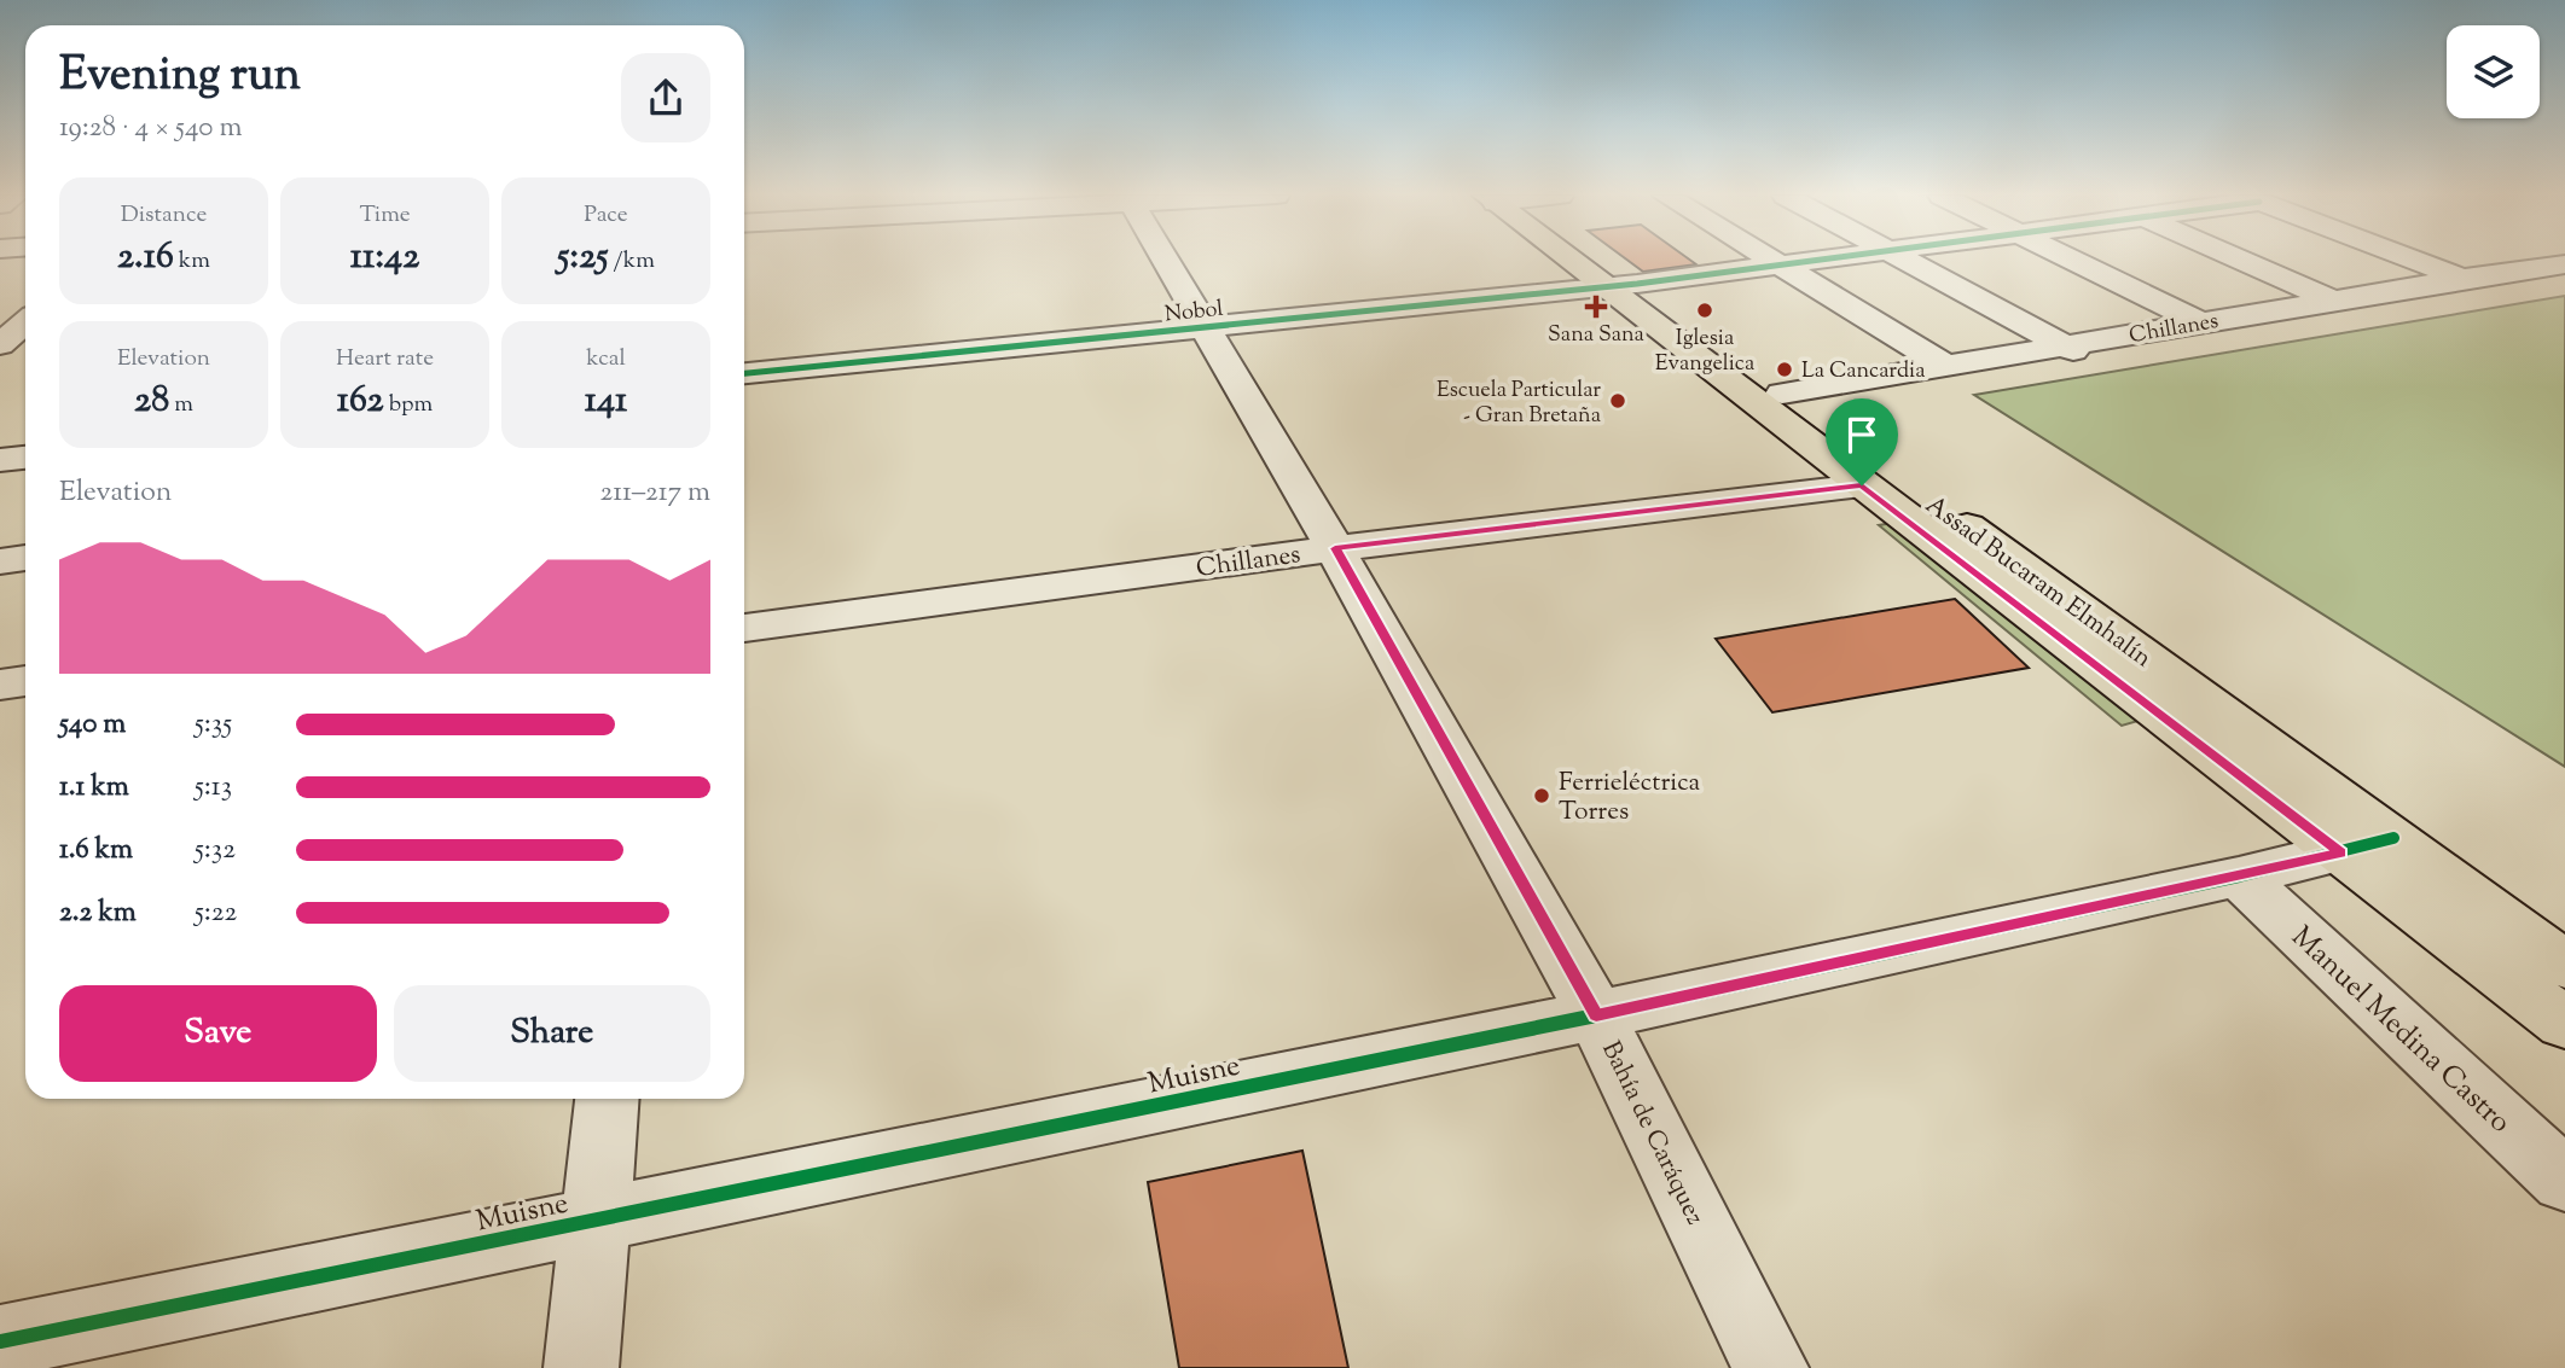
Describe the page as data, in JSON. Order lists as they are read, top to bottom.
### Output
{
  "streets": {
    "main road": ["Assad Bucaram Elmhalín"],
    "street": [
      "Nobol",
      "Chillanes",
      "Manuel Medina Castro",
      "Muisne",
      "Bahía de Caráquez"
    ]
  },
  "crossings": [
    ["Nobol", "Assad Bucaram Elmhalín"],
    ["Nobol", "Bahía de Caráquez"],
    ["Chillanes", "Assad Bucaram Elmhalín"],
    ["Chillanes", "Bahía de Caráquez"],
    ["Assad Bucaram Elmhalín", "Muisne"],
    ["Manuel Medina Castro", "Muisne"],
    ["Muisne", "Bahía de Caráquez"]
  ],
  "places": {
    "health": ["Sana Sana"],
    "other": [
      "Iglesia Evangelica",
      "La Cancardia",
      "Escuela Particular - Gran Bretaña",
      "Ferrieléctrica Torres"
    ]
  },
  "page": {
    "heading": ["Evening run", "19:28 · 4 × 540 m"],
    "stats": [
      ["Distance", "2.16 km"],
      ["Time", "11:42"],
      ["Pace", "5:25 /km"],
      ["Elevation", "28 m"],
      ["Heart rate", "162 bpm"],
      ["kcal", "141"]
    ],
    "chart": ["Elevation", "211–217 m"],
    "list": [
      {
        "name": "540 m",
        "note": "5:35"
      },
      {
        "name": "1.1 km",
        "note": "5:13"
      },
      {
        "name": "1.6 km",
        "note": "5:32"
      },
      {
        "name": "2.2 km",
        "note": "5:22"
      }
    ],
    "buttons": ["Save", "Share"]
  }
}
